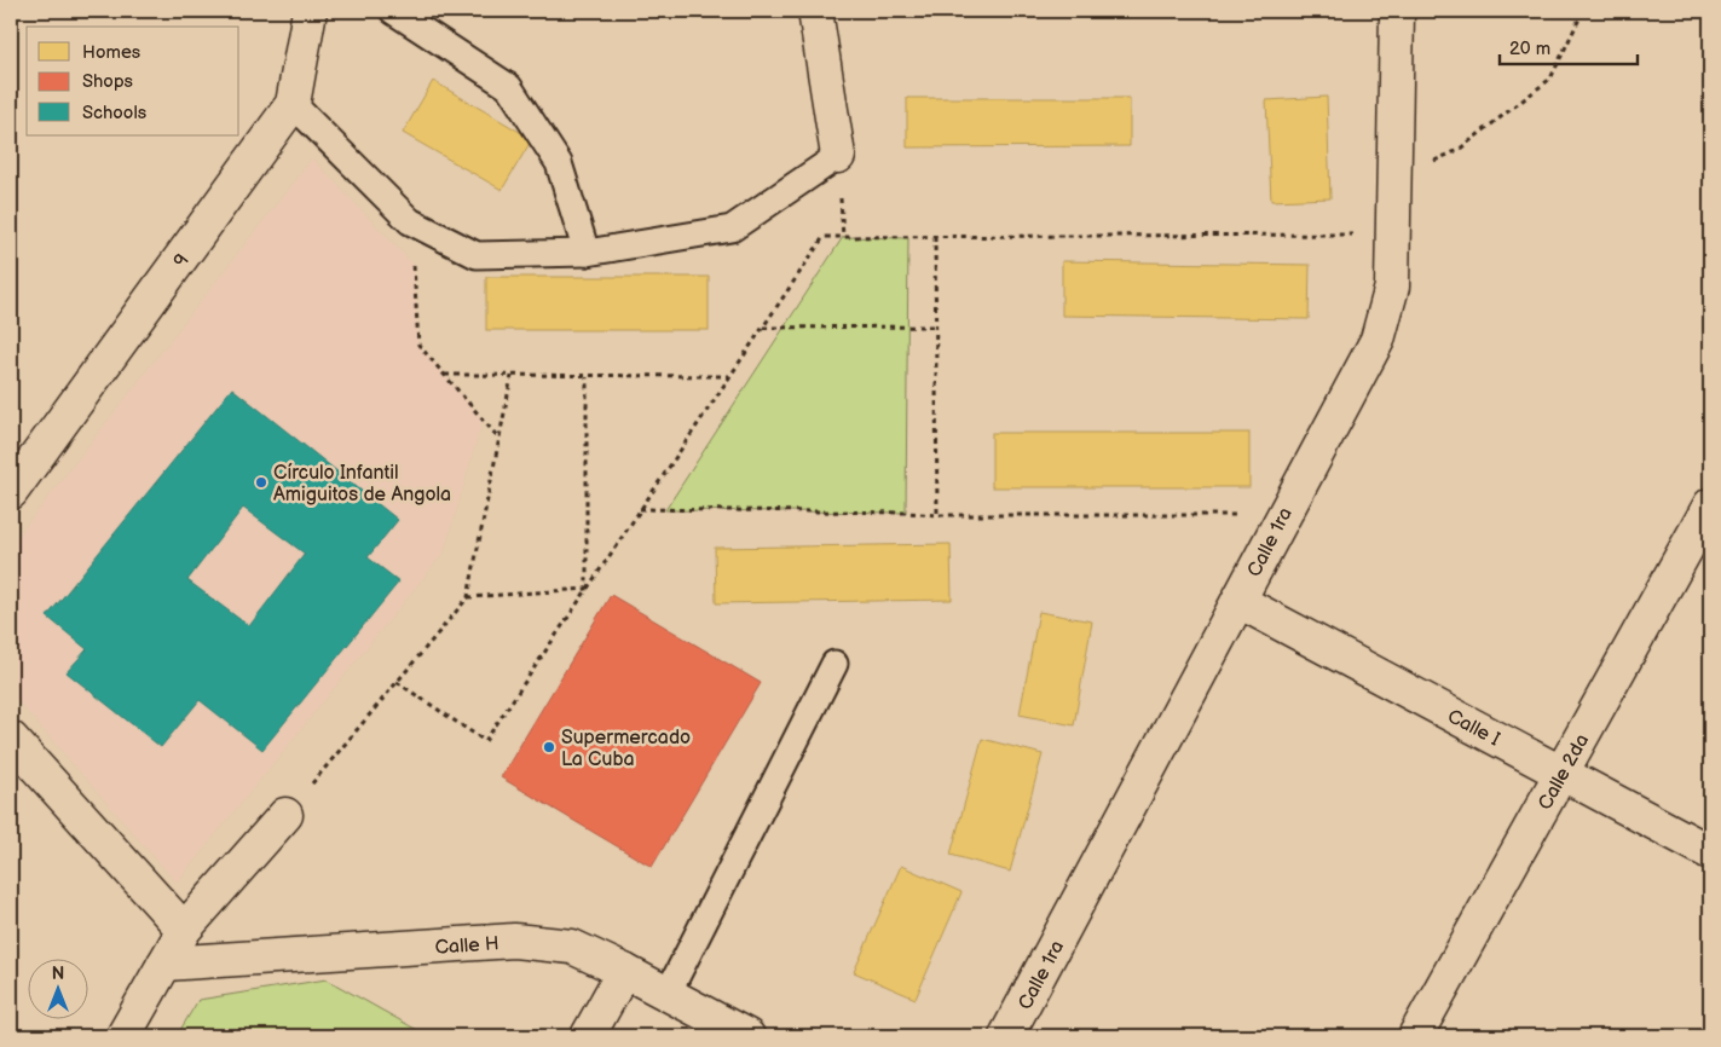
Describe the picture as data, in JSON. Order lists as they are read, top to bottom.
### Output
{
  "streets": {
    "street": [
      "9",
      "Calle 1ra",
      "Calle I",
      "Calle 2da",
      "Calle H"
    ]
  },
  "crossings": [
    ["Calle 1ra", "Calle I"],
    ["Calle I", "Calle 2da"]
  ],
  "places": ["Círculo Infantil Amiguitos de Angola", "Supermercado La Cuba"],
  "legend": ["Homes", "Shops", "Schools"],
  "scale_bar": "20 m",
  "north": "top"
}
